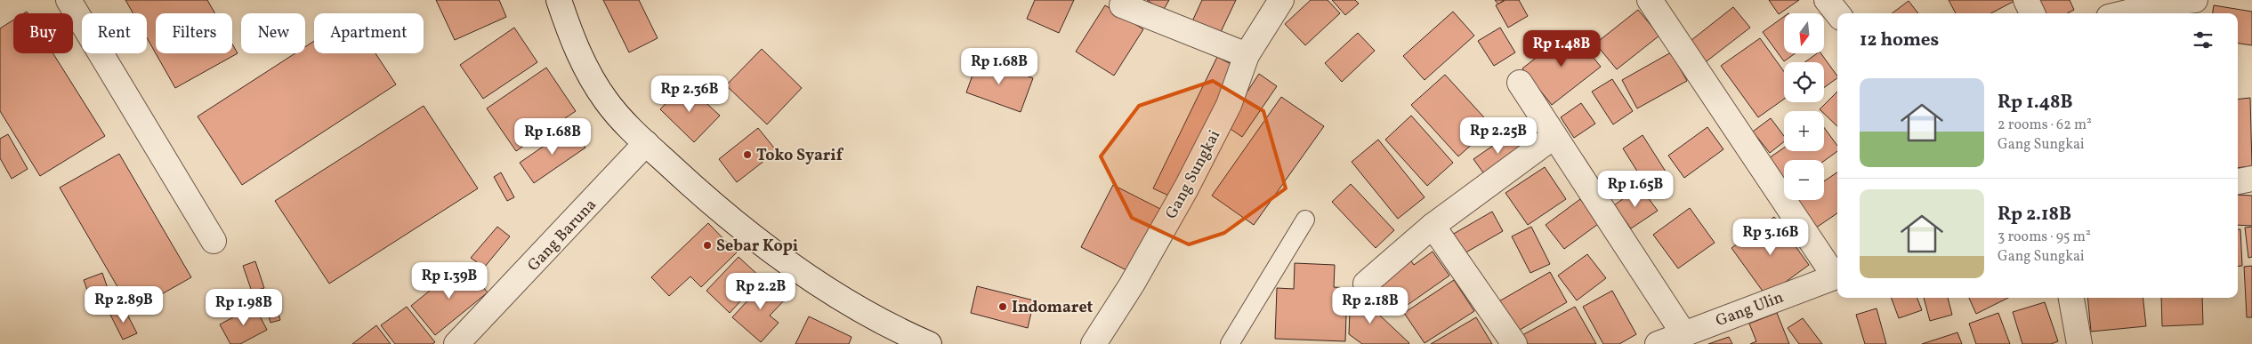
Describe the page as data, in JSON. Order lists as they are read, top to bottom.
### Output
{
  "streets": {
    "street": ["Gang Sungkai", "Gang Baruna", "Gang Ulin"]
  },
  "places": ["Toko Syarif", "Sebar Kopi", "Indomaret"],
  "north": "bottom",
  "page": {
    "map_buttons": ["+", "−"],
    "chip": [
      "Buy",
      "Rent",
      "Filters",
      "New",
      "Apartment"
    ],
    "heading": "12 homes",
    "price": [
      "Rp 1.48B",
      "Rp 1.68B",
      "Rp 2.36B",
      "Rp 2.25B",
      "Rp 1.68B",
      "Rp 1.65B",
      "Rp 3.16B",
      "Rp 1.39B",
      "Rp 2.2B",
      "Rp 2.89B",
      "Rp 2.18B",
      "Rp 1.98B"
    ],
    "list": [
      {
        "name": "Rp 1.48B",
        "note": "2 rooms · 62 m² · Gang Sungkai"
      },
      {
        "name": "Rp 2.18B",
        "note": "3 rooms · 95 m² · Gang Sungkai"
      }
    ]
  }
}
